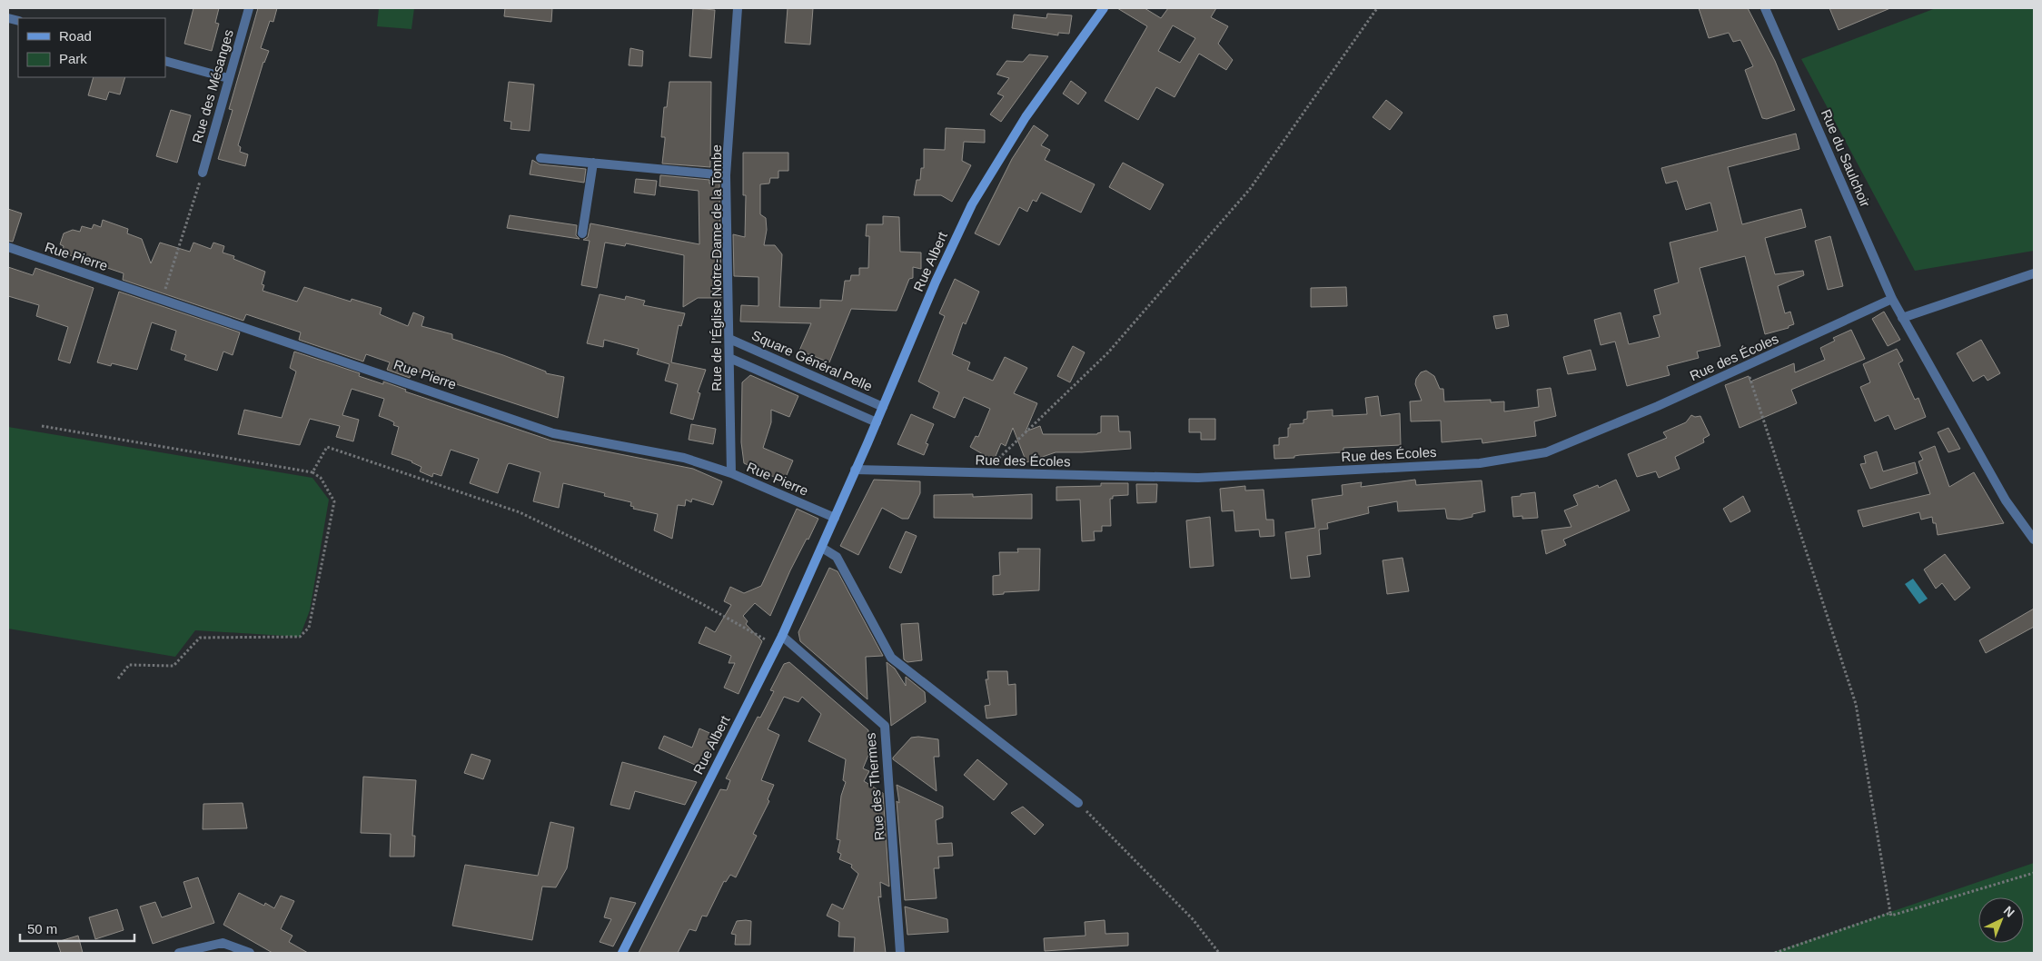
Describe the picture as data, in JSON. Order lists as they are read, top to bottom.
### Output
{
  "streets": {
    "street": [
      "Rue des Mésanges",
      "Rue du Saulchoir",
      "Rue Pierre",
      "Rue Albert",
      "Rue de l’Église Notre-Dame de la Tombe",
      "Rue des Écoles",
      "Square Général Pelle",
      "Rue des Thermes"
    ]
  },
  "crossings": [
    ["Rue du Saulchoir", "Rue des Écoles"],
    ["Rue Pierre", "Rue Albert"],
    ["Rue Pierre", "Rue de l’Église Notre-Dame de la Tombe"],
    ["Rue Albert", "Rue des Écoles"],
    ["Rue Albert", "Square Général Pelle"],
    ["Rue Albert", "Rue des Thermes"],
    ["Rue de l’Église Notre-Dame de la Tombe", "Square Général Pelle"]
  ],
  "legend": ["Road", "Park"],
  "scale_bar": "50 m",
  "north": "top right"
}
